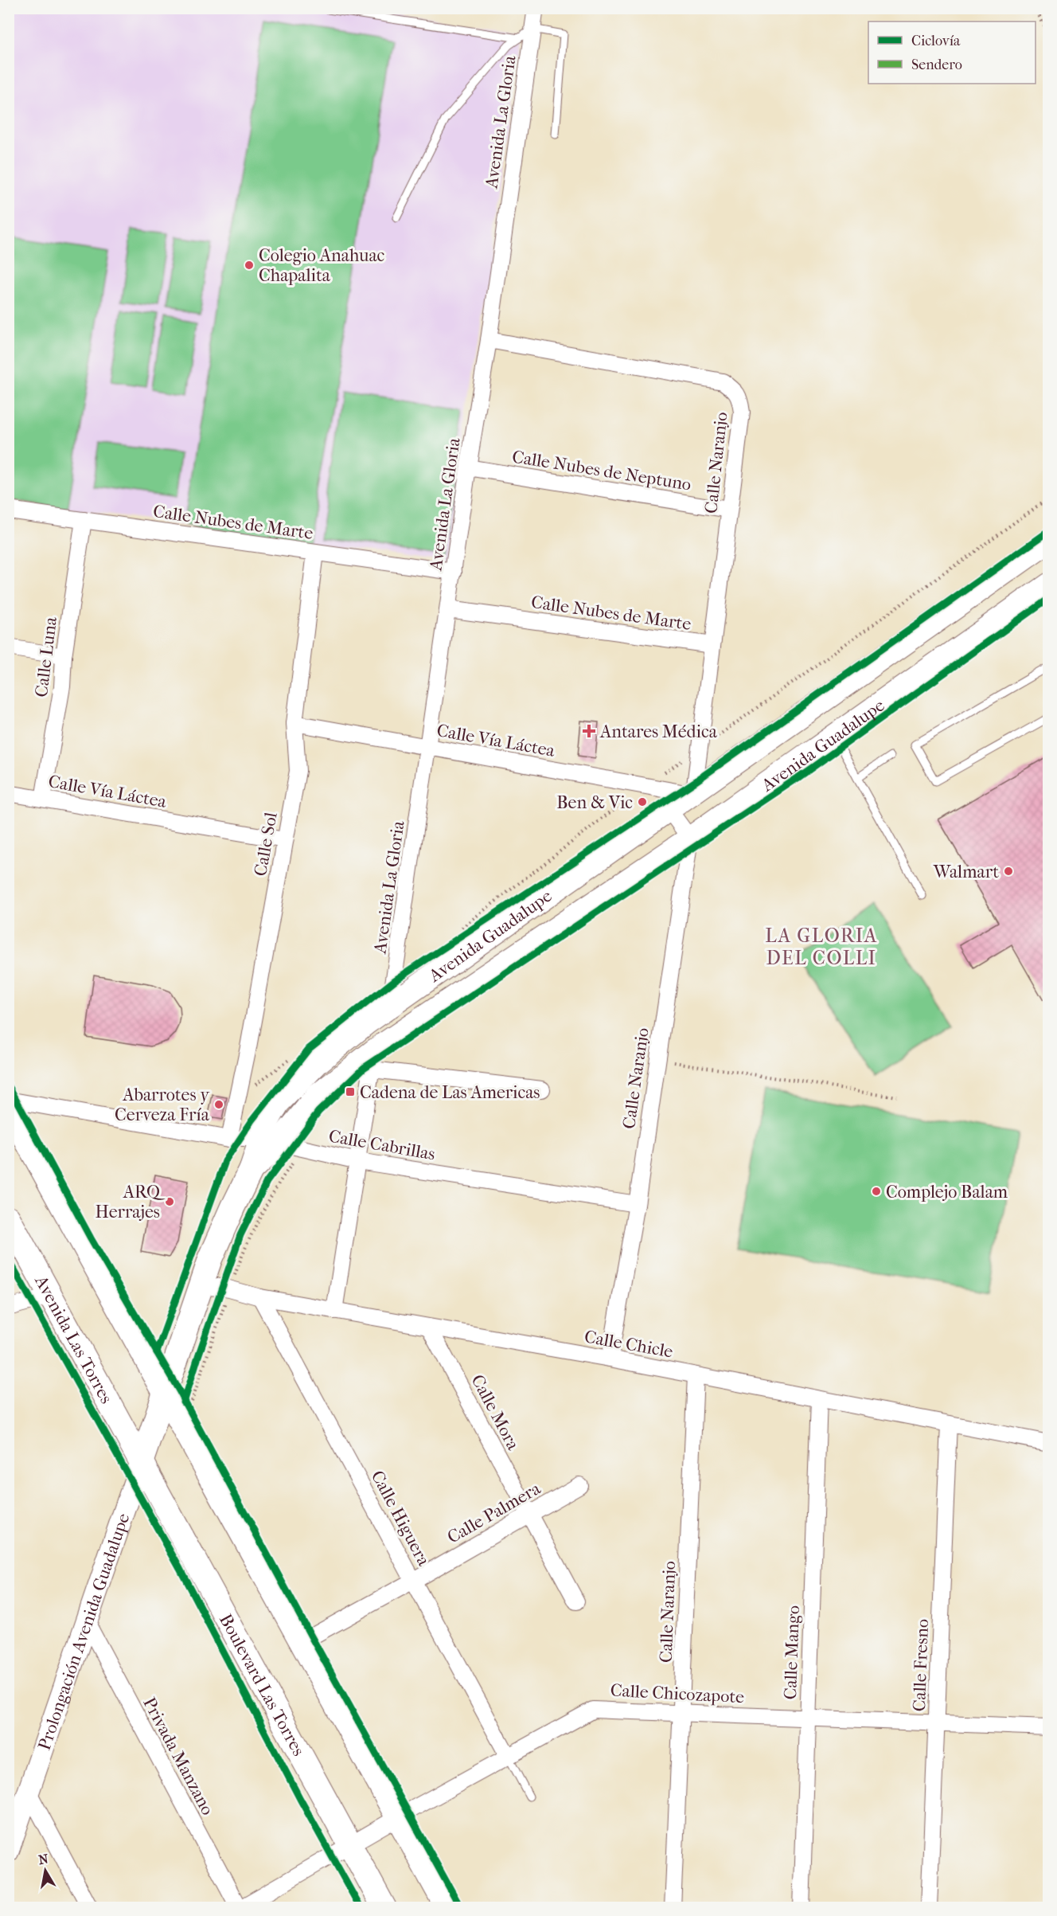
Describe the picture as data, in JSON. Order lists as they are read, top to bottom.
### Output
{
  "streets": {
    "main road": [
      "Avenida Guadalupe",
      "Avenida Las Torres",
      "Prolongación Avenida Guadalupe",
      "Boulevard Las Torres"
    ],
    "street": [
      "Avenida La Gloria",
      "Calle Naranjo",
      "Calle Nubes de Neptuno",
      "Calle Nubes de Marte",
      "Calle Luna",
      "Calle Vía Láctea",
      "Calle Sol",
      "Calle Cabrillas",
      "Calle Chicle",
      "Calle Mora",
      "Calle Palmera",
      "Calle Higuera",
      "Calle Mango",
      "Calle Fresno",
      "Calle Chicozapote",
      "Privada Manzano"
    ]
  },
  "crossings": [
    ["Avenida La Gloria", "Calle Naranjo"],
    ["Avenida La Gloria", "Calle Nubes de Neptuno"],
    ["Avenida La Gloria", "Calle Nubes de Marte"],
    ["Avenida La Gloria", "Calle Vía Láctea"],
    ["Avenida La Gloria", "Avenida Guadalupe"],
    ["Calle Naranjo", "Calle Nubes de Neptuno"],
    ["Calle Naranjo", "Calle Nubes de Marte"],
    ["Calle Naranjo", "Calle Vía Láctea"],
    ["Calle Naranjo", "Avenida Guadalupe"],
    ["Calle Naranjo", "Calle Cabrillas"],
    ["Calle Naranjo", "Calle Chicle"],
    ["Calle Naranjo", "Calle Chicozapote"],
    ["Calle Nubes de Marte", "Calle Luna"],
    ["Calle Nubes de Marte", "Calle Sol"],
    ["Calle Luna", "Calle Vía Láctea"],
    ["Calle Vía Láctea", "Avenida Guadalupe"],
    ["Calle Vía Láctea", "Calle Sol"],
    ["Avenida Guadalupe", "Calle Cabrillas"],
    ["Avenida Guadalupe", "Prolongación Avenida Guadalupe"],
    ["Calle Sol", "Calle Cabrillas"],
    ["Calle Cabrillas", "Prolongación Avenida Guadalupe"],
    ["Avenida Las Torres", "Prolongación Avenida Guadalupe"],
    ["Avenida Las Torres", "Boulevard Las Torres"],
    ["Calle Chicle", "Calle Mora"],
    ["Calle Chicle", "Calle Higuera"],
    ["Calle Chicle", "Prolongación Avenida Guadalupe"],
    ["Calle Chicle", "Calle Mango"],
    ["Calle Chicle", "Calle Fresno"],
    ["Calle Mora", "Calle Palmera"],
    ["Calle Palmera", "Calle Higuera"],
    ["Calle Higuera", "Calle Chicozapote"],
    ["Prolongación Avenida Guadalupe", "Boulevard Las Torres"],
    ["Prolongación Avenida Guadalupe", "Privada Manzano"],
    ["Calle Mango", "Calle Chicozapote"],
    ["Calle Fresno", "Calle Chicozapote"],
    ["Boulevard Las Torres", "Calle Chicozapote"],
    ["Calle Chicozapote", "Privada Manzano"]
  ],
  "districts": ["LA GLORIA DEL COLLI"],
  "places": {
    "other": [
      "Colegio Anahuac Chapalita",
      "Ben & Vic",
      "Walmart",
      "Abarrotes y Cerveza Fría",
      "Complejo Balam",
      "ARQ Herrajes"
    ],
    "health": ["Antares Médica"],
    "transit": ["Cadena de Las Americas"]
  },
  "legend": ["Ciclovía", "Sendero"],
  "north": "top"
}
